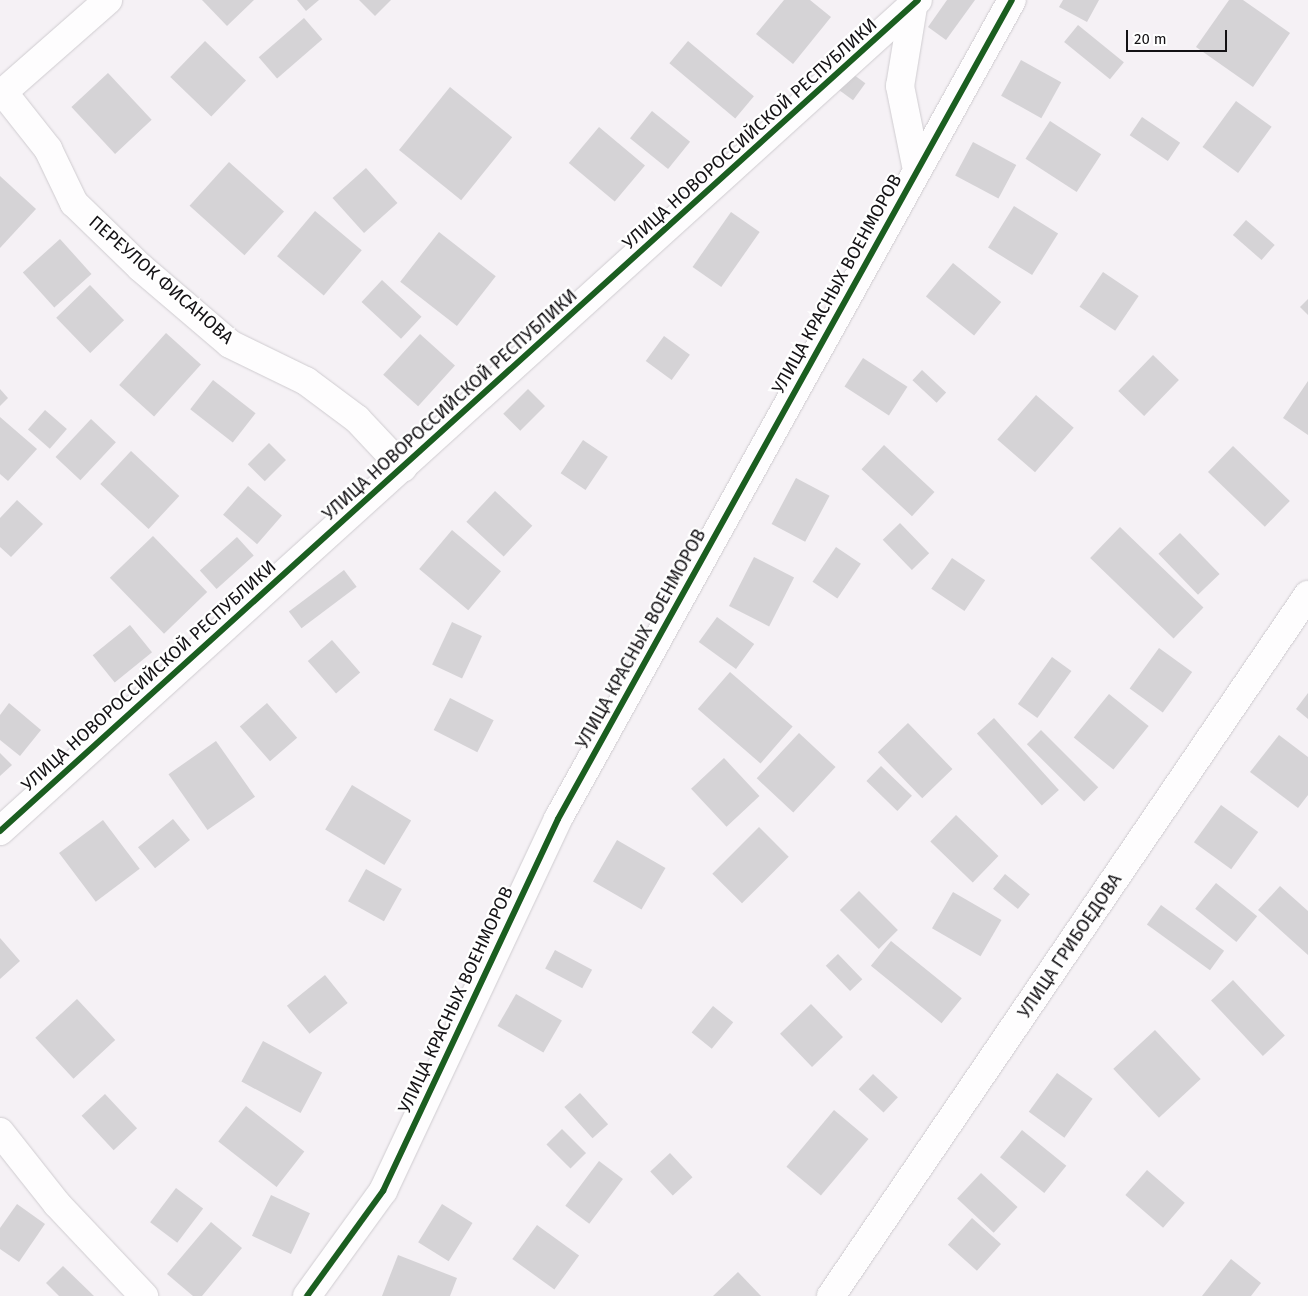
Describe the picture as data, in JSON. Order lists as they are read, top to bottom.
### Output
{
  "streets": {
    "street": [
      "УЛИЦА НОВОРОССИЙСКОЙ РЕСПУБЛИКИ",
      "ПЕРЕУЛОК ФИСАНОВА",
      "УЛИЦА КРАСНЫХ ВОЕНМОРОВ",
      "УЛИЦА ГРИБОЕДОВА"
    ]
  },
  "crossings": [
    ["УЛИЦА НОВОРОССИЙСКОЙ РЕСПУБЛИКИ", "ПЕРЕУЛОК ФИСАНОВА"]
  ],
  "scale_bar": "20 m"
}
